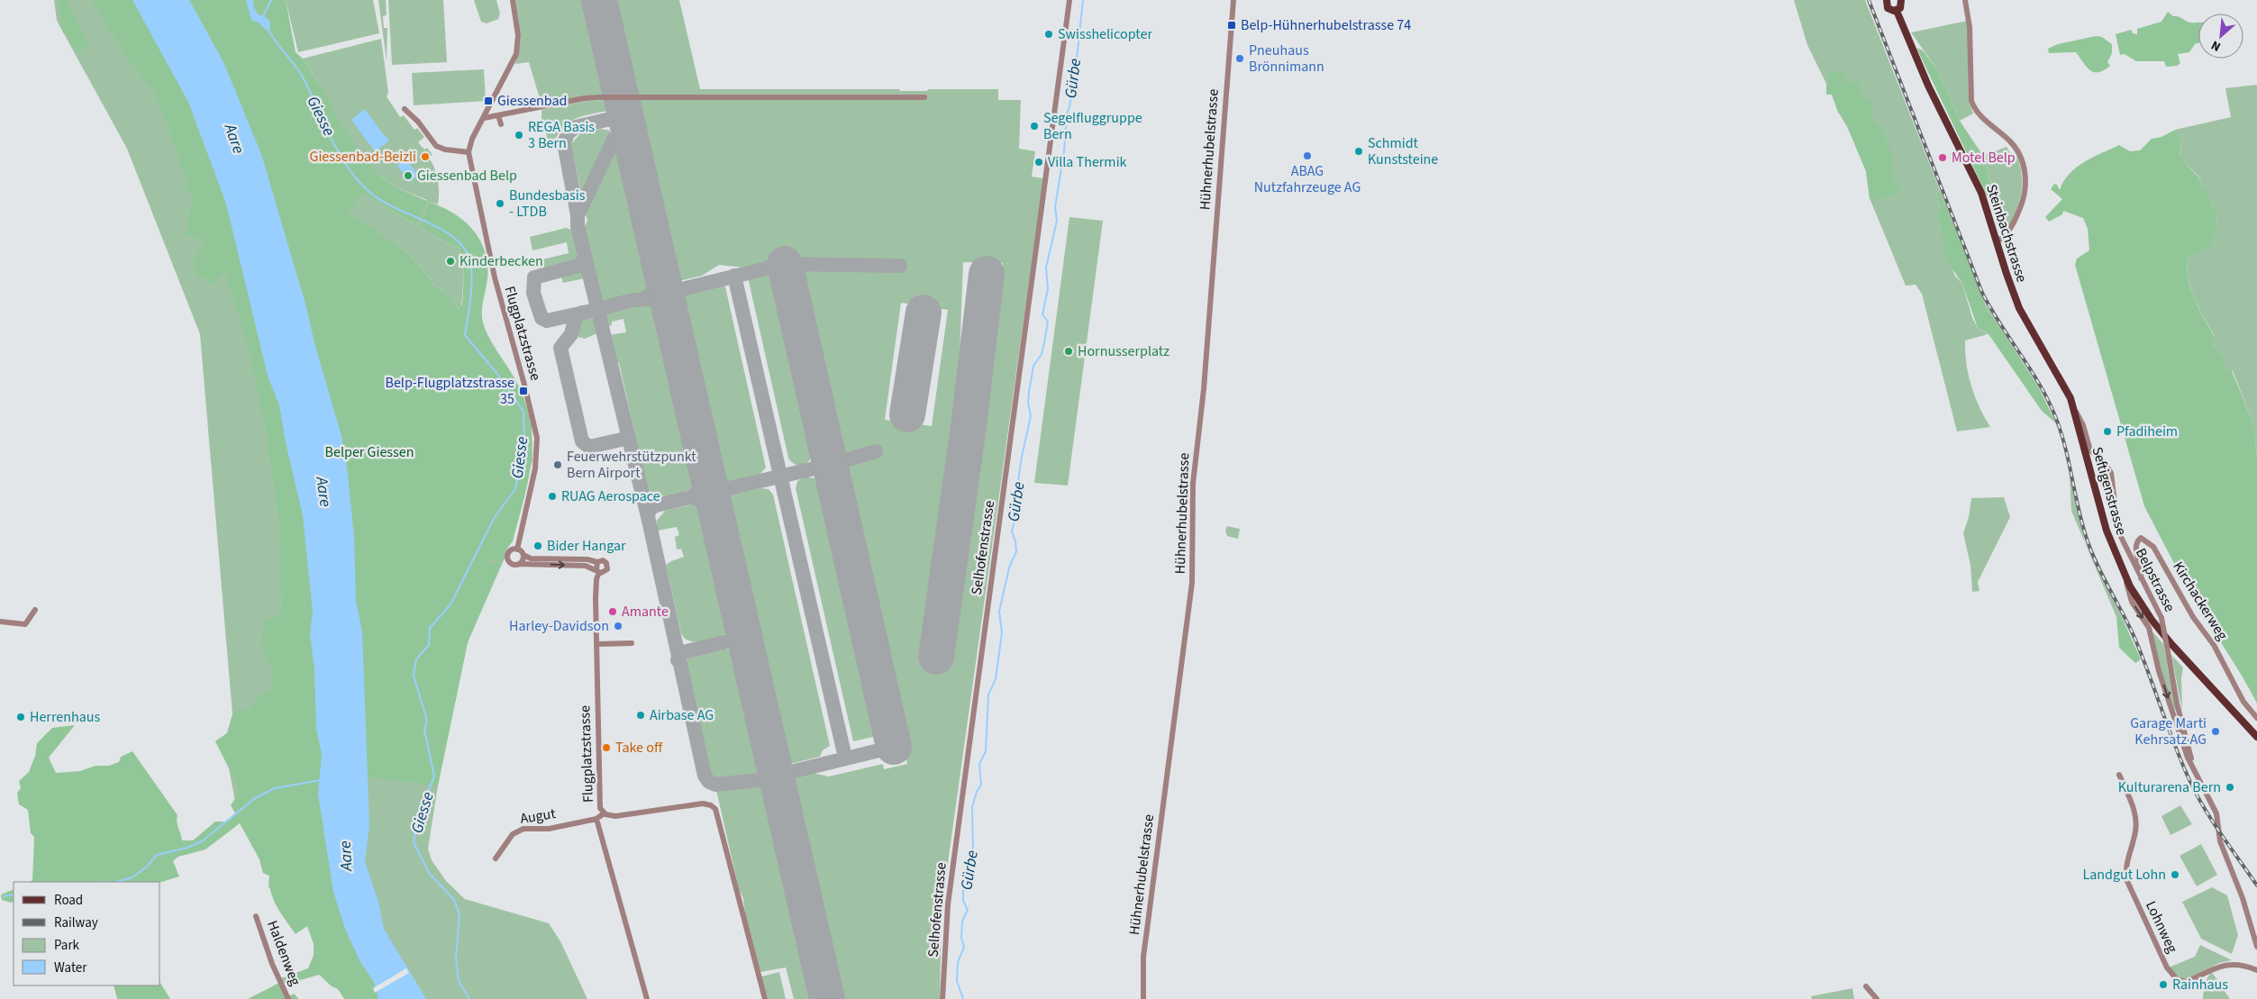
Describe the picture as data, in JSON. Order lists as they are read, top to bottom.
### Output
{
  "streets": {
    "main road": ["Steinbachstrasse", "Seftigenstrasse"],
    "street": [
      "Hühnerhubelstrasse",
      "Flugplatzstrasse",
      "Selhofenstrasse",
      "Belpstrasse",
      "Kirchackerweg",
      "Augut",
      "Lohnweg",
      "Haldenweg"
    ]
  },
  "crossings": [
    ["Steinbachstrasse", "Seftigenstrasse"],
    ["Steinbachstrasse", "Belpstrasse"],
    ["Seftigenstrasse", "Belpstrasse"],
    ["Belpstrasse", "Kirchackerweg"]
  ],
  "water": ["Gürbe", "Giesse", "Aare"],
  "parks": ["Belper Giessen"],
  "places": {
    "transit": ["Belp-Hühnerhubelstrasse 74", "Giessenbad", "Belp-Flugplatzstrasse 35"],
    "other": [
      "Swisshelicopter",
      "Pneuhaus Brönnimann",
      "Segelfluggruppe Bern",
      "REGA Basis 3 Bern",
      "Schmidt Kunststeine",
      "ABAG Nutzfahrzeuge AG",
      "Giessenbad-Beizli",
      "Motel Belp",
      "Villa Thermik",
      "Giessenbad Belp",
      "Bundesbasis - LTDB",
      "Kinderbecken",
      "Hornusserplatz",
      "Pfadiheim",
      "Feuerwehrstützpunkt Bern Airport",
      "RUAG Aerospace",
      "Bider Hangar",
      "Amante",
      "Harley-Davidson",
      "Airbase AG",
      "Herrenhaus",
      "Garage Marti Kehrsatz AG",
      "Take off",
      "Kulturarena Bern",
      "Landgut Lohn",
      "Rainhaus"
    ]
  },
  "legend": [
    "Road",
    "Railway",
    "Park",
    "Water"
  ],
  "north": "bottom left"
}
